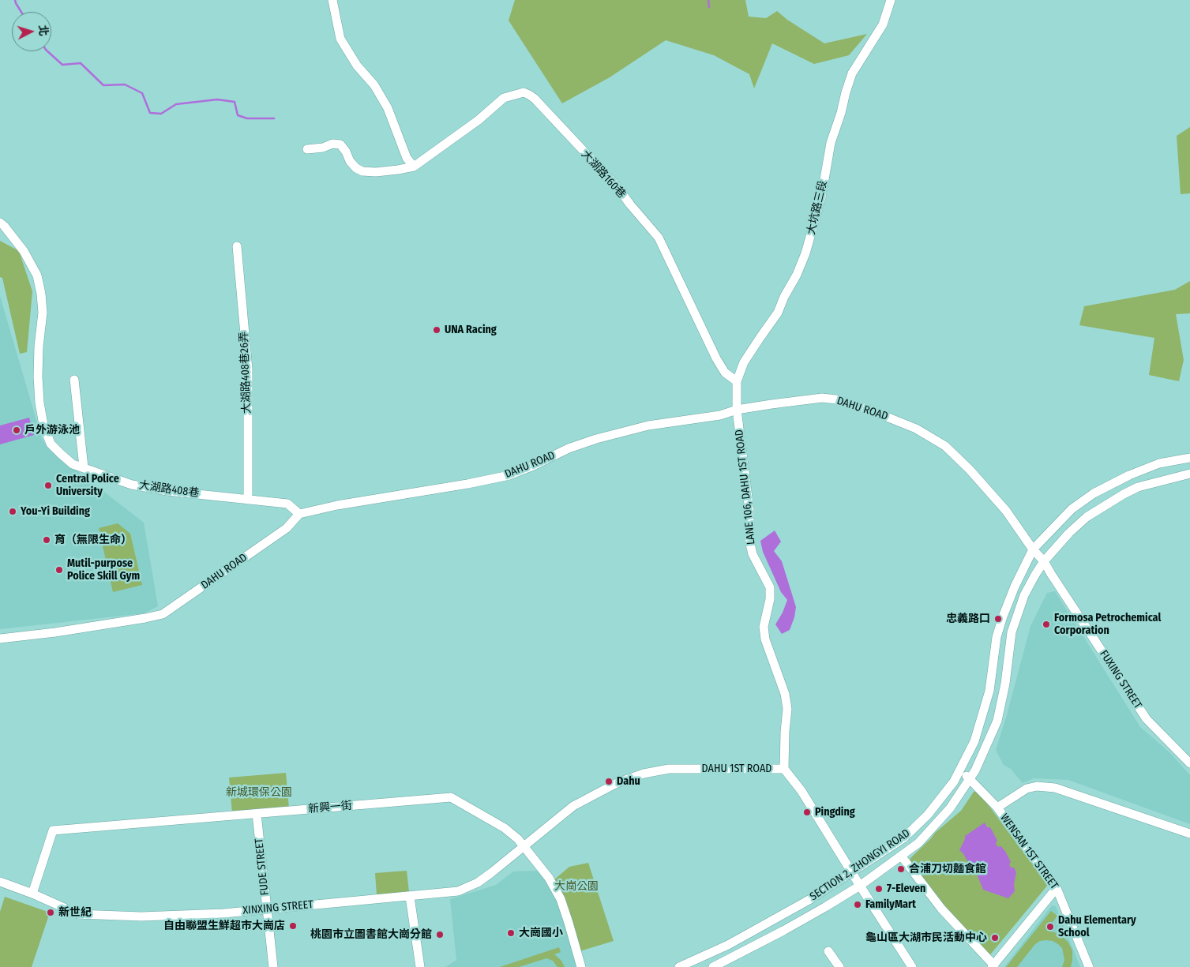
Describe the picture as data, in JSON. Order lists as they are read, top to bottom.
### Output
{
  "streets": {
    "street": [
      "大湖路160巷",
      "大坑路三段",
      "大湖路408巷26弄",
      "DAHU ROAD",
      "LANE 106, DAHU 1ST ROAD",
      "大湖路408巷",
      "FUXING STREET",
      "DAHU 1ST ROAD",
      "新興一街",
      "WENSAN 1ST STREET",
      "SECTION 2, ZHONGYI ROAD",
      "FUDE STREET",
      "XINXING STREET"
    ]
  },
  "crossings": [
    ["大湖路160巷", "大坑路三段"],
    ["大坑路三段", "DAHU ROAD"],
    ["大坑路三段", "LANE 106, DAHU 1ST ROAD"],
    ["大湖路408巷26弄", "大湖路408巷"],
    ["DAHU ROAD", "LANE 106, DAHU 1ST ROAD"],
    ["DAHU ROAD", "大湖路408巷"],
    ["DAHU ROAD", "FUXING STREET"],
    ["DAHU ROAD", "SECTION 2, ZHONGYI ROAD"],
    ["LANE 106, DAHU 1ST ROAD", "DAHU 1ST ROAD"],
    ["FUXING STREET", "SECTION 2, ZHONGYI ROAD"],
    ["DAHU 1ST ROAD", "新興一街"],
    ["DAHU 1ST ROAD", "SECTION 2, ZHONGYI ROAD"],
    ["DAHU 1ST ROAD", "XINXING STREET"],
    ["新興一街", "FUDE STREET"],
    ["新興一街", "XINXING STREET"],
    ["WENSAN 1ST STREET", "SECTION 2, ZHONGYI ROAD"],
    ["FUDE STREET", "XINXING STREET"]
  ],
  "parks": ["新城環保公園", "大崗公園"],
  "places": [
    "UNA Racing",
    "戶外游泳池",
    "Central Police University",
    "You-Yi Building",
    "育（無限生命）",
    "Mutil-purpose Police Skill Gym",
    "忠義路口",
    "Formosa Petrochemical Corporation",
    "Dahu",
    "Pingding",
    "合浦刀切麵食館",
    "7-Eleven",
    "FamilyMart",
    "新世紀",
    "自由聯盟生鮮超市大崗店",
    "Dahu Elementary School",
    "大崗國小",
    "桃園市立圖書館大崗分館",
    "龜山區大湖市民活動中心"
  ],
  "north": "right"
}
